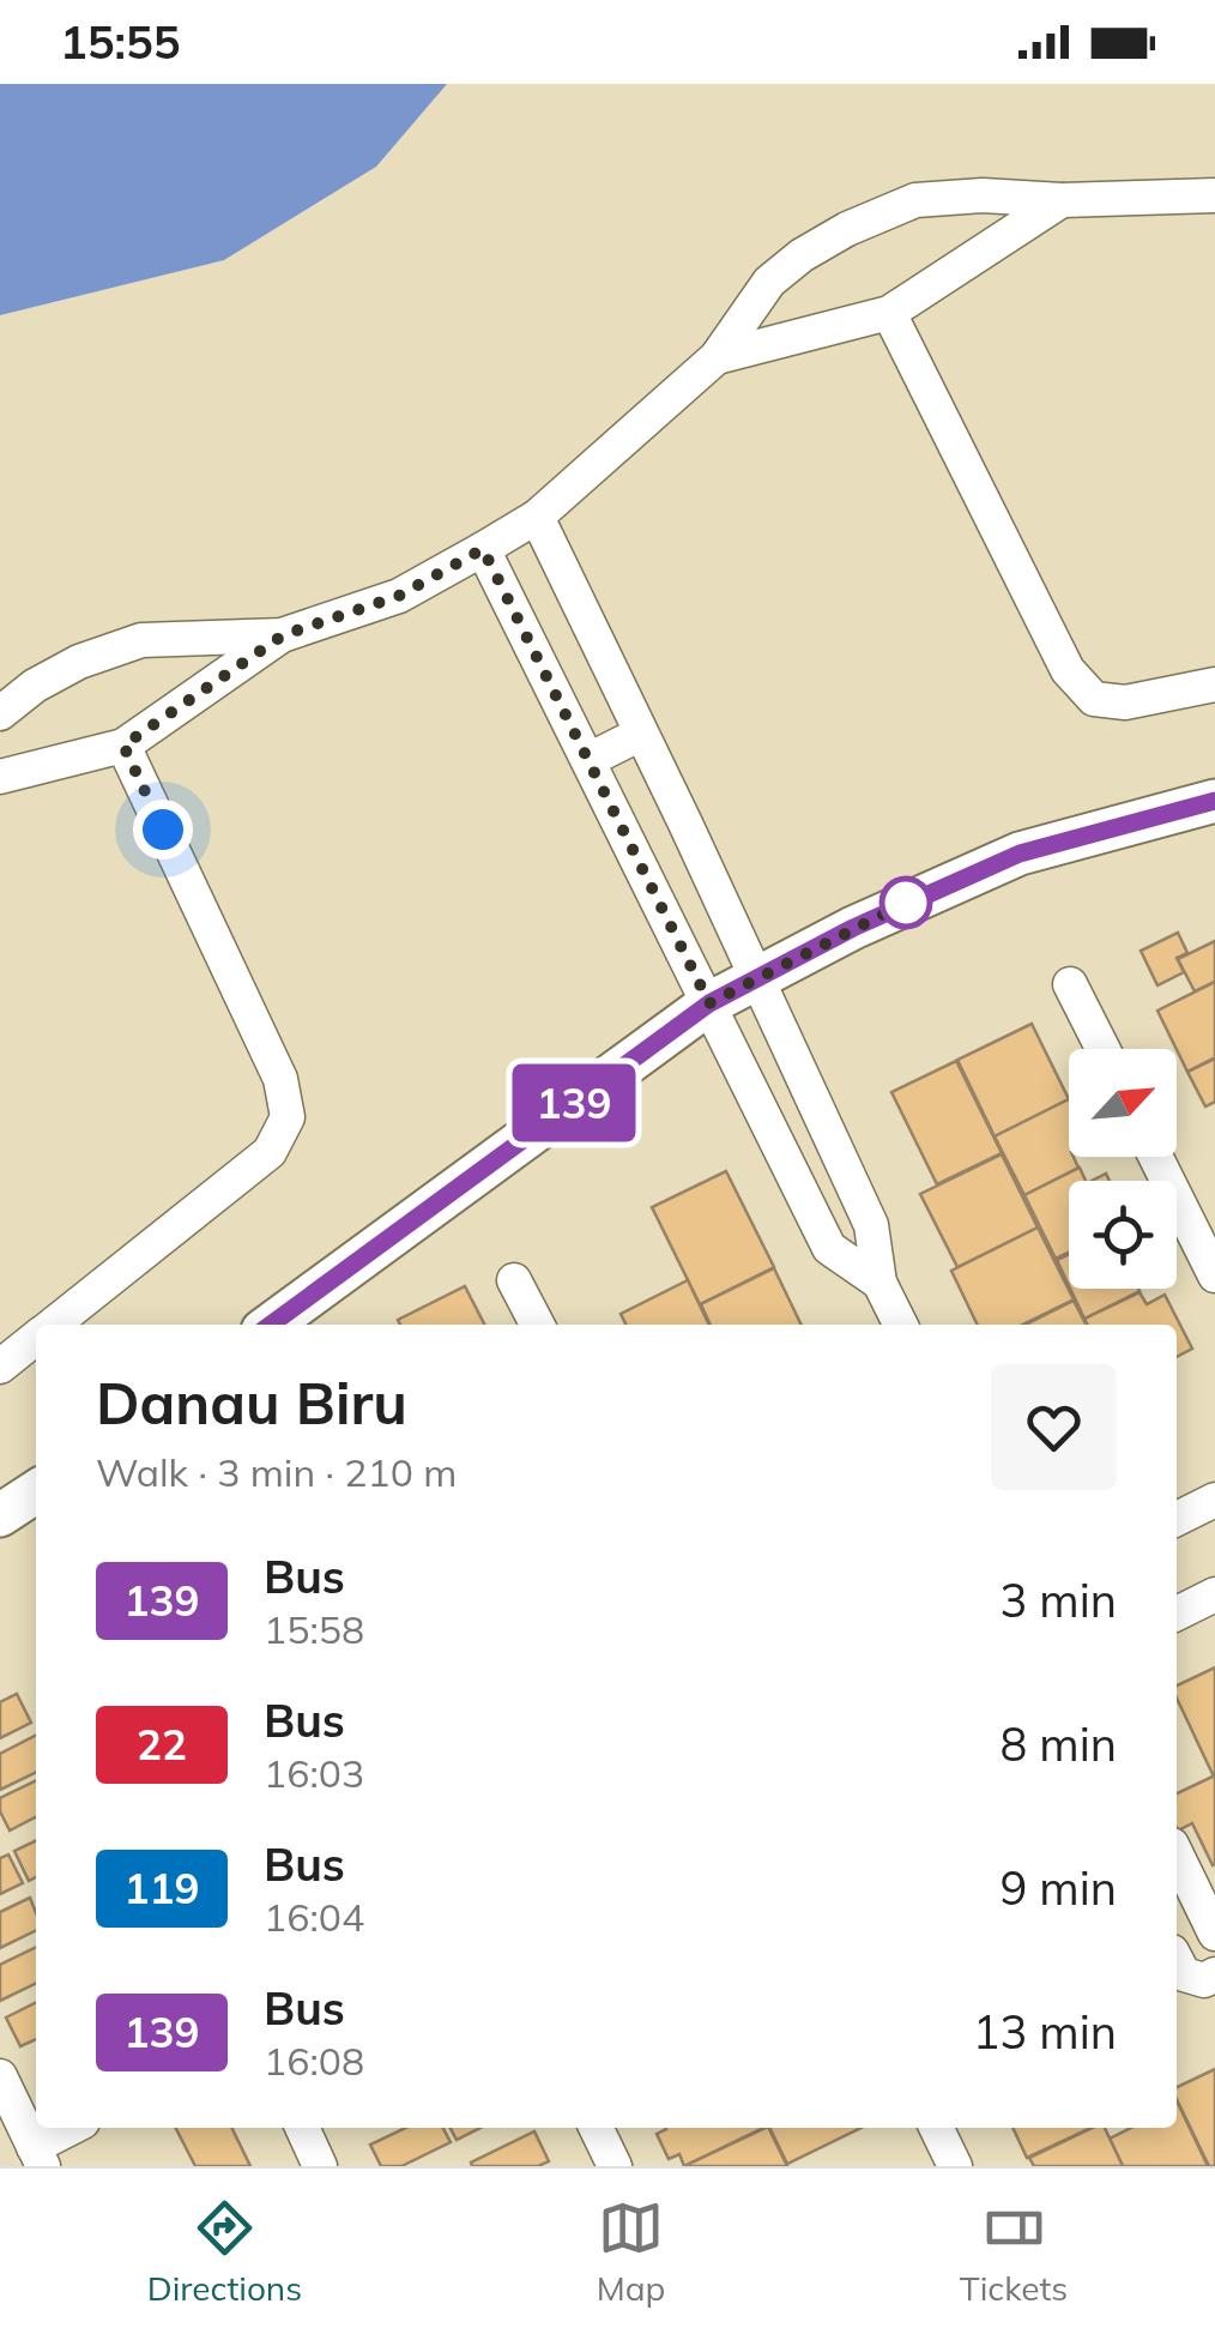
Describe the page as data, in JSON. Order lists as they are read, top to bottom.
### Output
{
  "lines": ["bus line 139"],
  "north": "top right",
  "page": {
    "status": "15:55",
    "on_map": "139",
    "heading": ["Danau Biru", "Walk · 3 min · 210 m"],
    "list": [
      {
        "mark": "139",
        "name": "Bus",
        "note": "15:58",
        "value": "3 min"
      },
      {
        "mark": "22",
        "name": "Bus",
        "note": "16:03",
        "value": "8 min"
      },
      {
        "mark": "119",
        "name": "Bus",
        "note": "16:04",
        "value": "9 min"
      },
      {
        "mark": "139",
        "name": "Bus",
        "note": "16:08",
        "value": "13 min"
      }
    ],
    "tabs": ["Directions", "Map", "Tickets"]
  }
}
